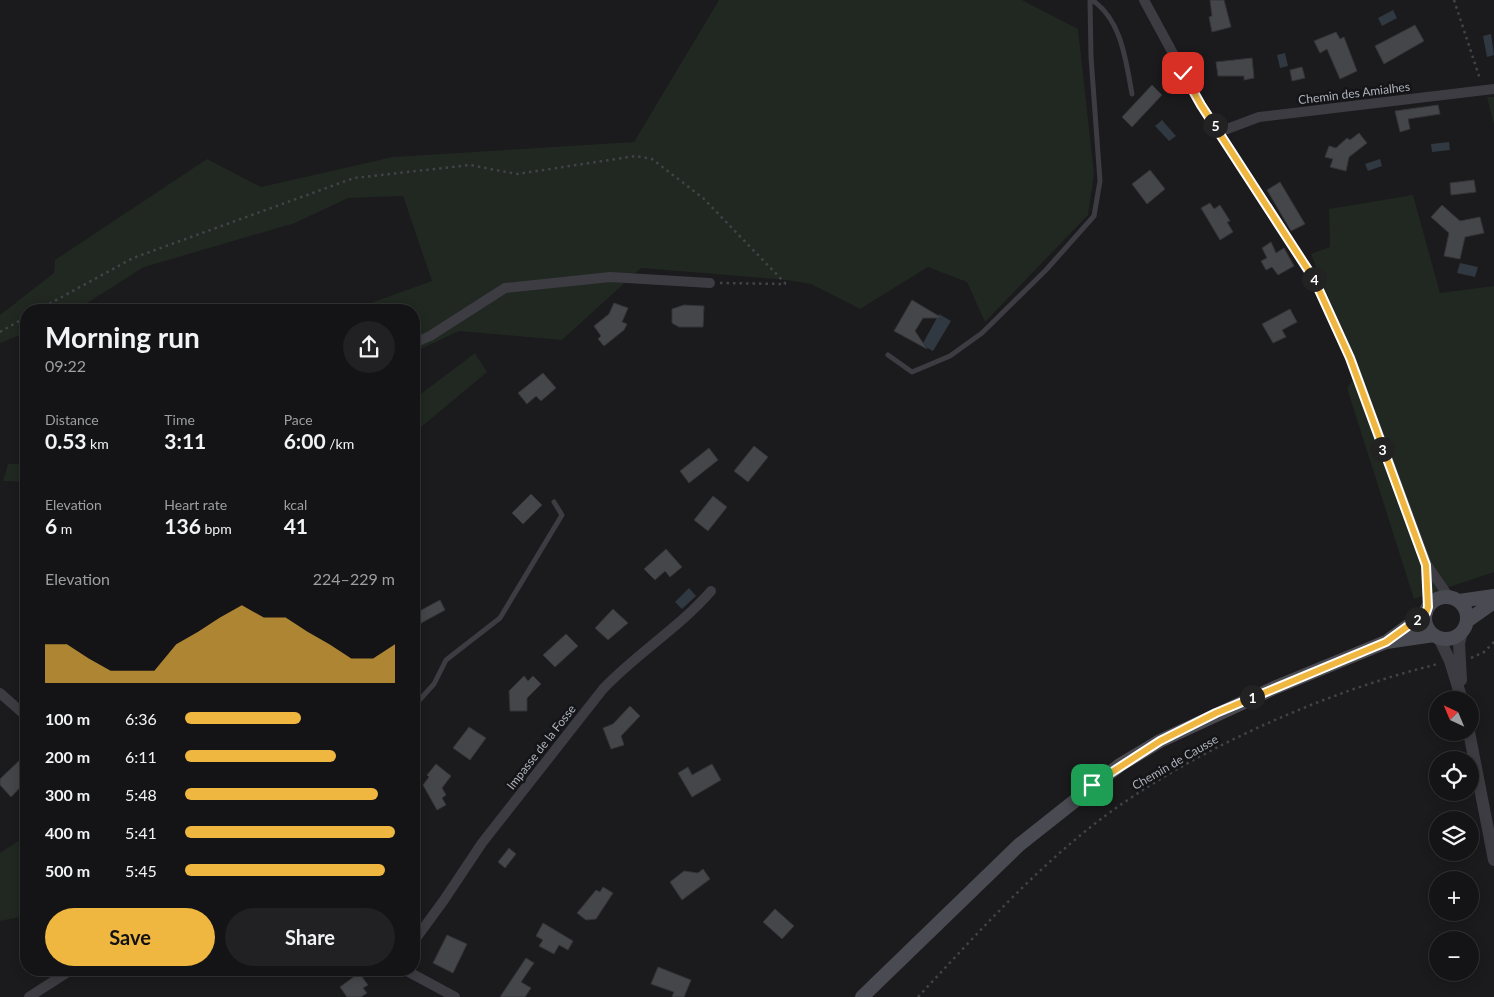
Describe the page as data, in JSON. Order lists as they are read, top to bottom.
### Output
{
  "streets": {
    "street": ["Chemin des Amialhes", "Impasse de la Fosse"],
    "path": ["Chemin de Causse"]
  },
  "north": "top left",
  "page": {
    "pins": [
      "5",
      "4",
      "3",
      "2",
      "1"
    ],
    "heading": ["Morning run", "09:22"],
    "stats": [
      ["Distance", "0.53 km"],
      ["Time", "3:11"],
      ["Pace", "6:00 /km"],
      ["Elevation", "6 m"],
      ["Heart rate", "136 bpm"],
      ["kcal", "41"]
    ],
    "chart": ["Elevation", "224–229 m"],
    "map_buttons": ["+", "−"],
    "list": [
      {
        "name": "100 m",
        "note": "6:36"
      },
      {
        "name": "200 m",
        "note": "6:11"
      },
      {
        "name": "300 m",
        "note": "5:48"
      },
      {
        "name": "400 m",
        "note": "5:41"
      },
      {
        "name": "500 m",
        "note": "5:45"
      }
    ],
    "buttons": ["Save", "Share"]
  }
}
